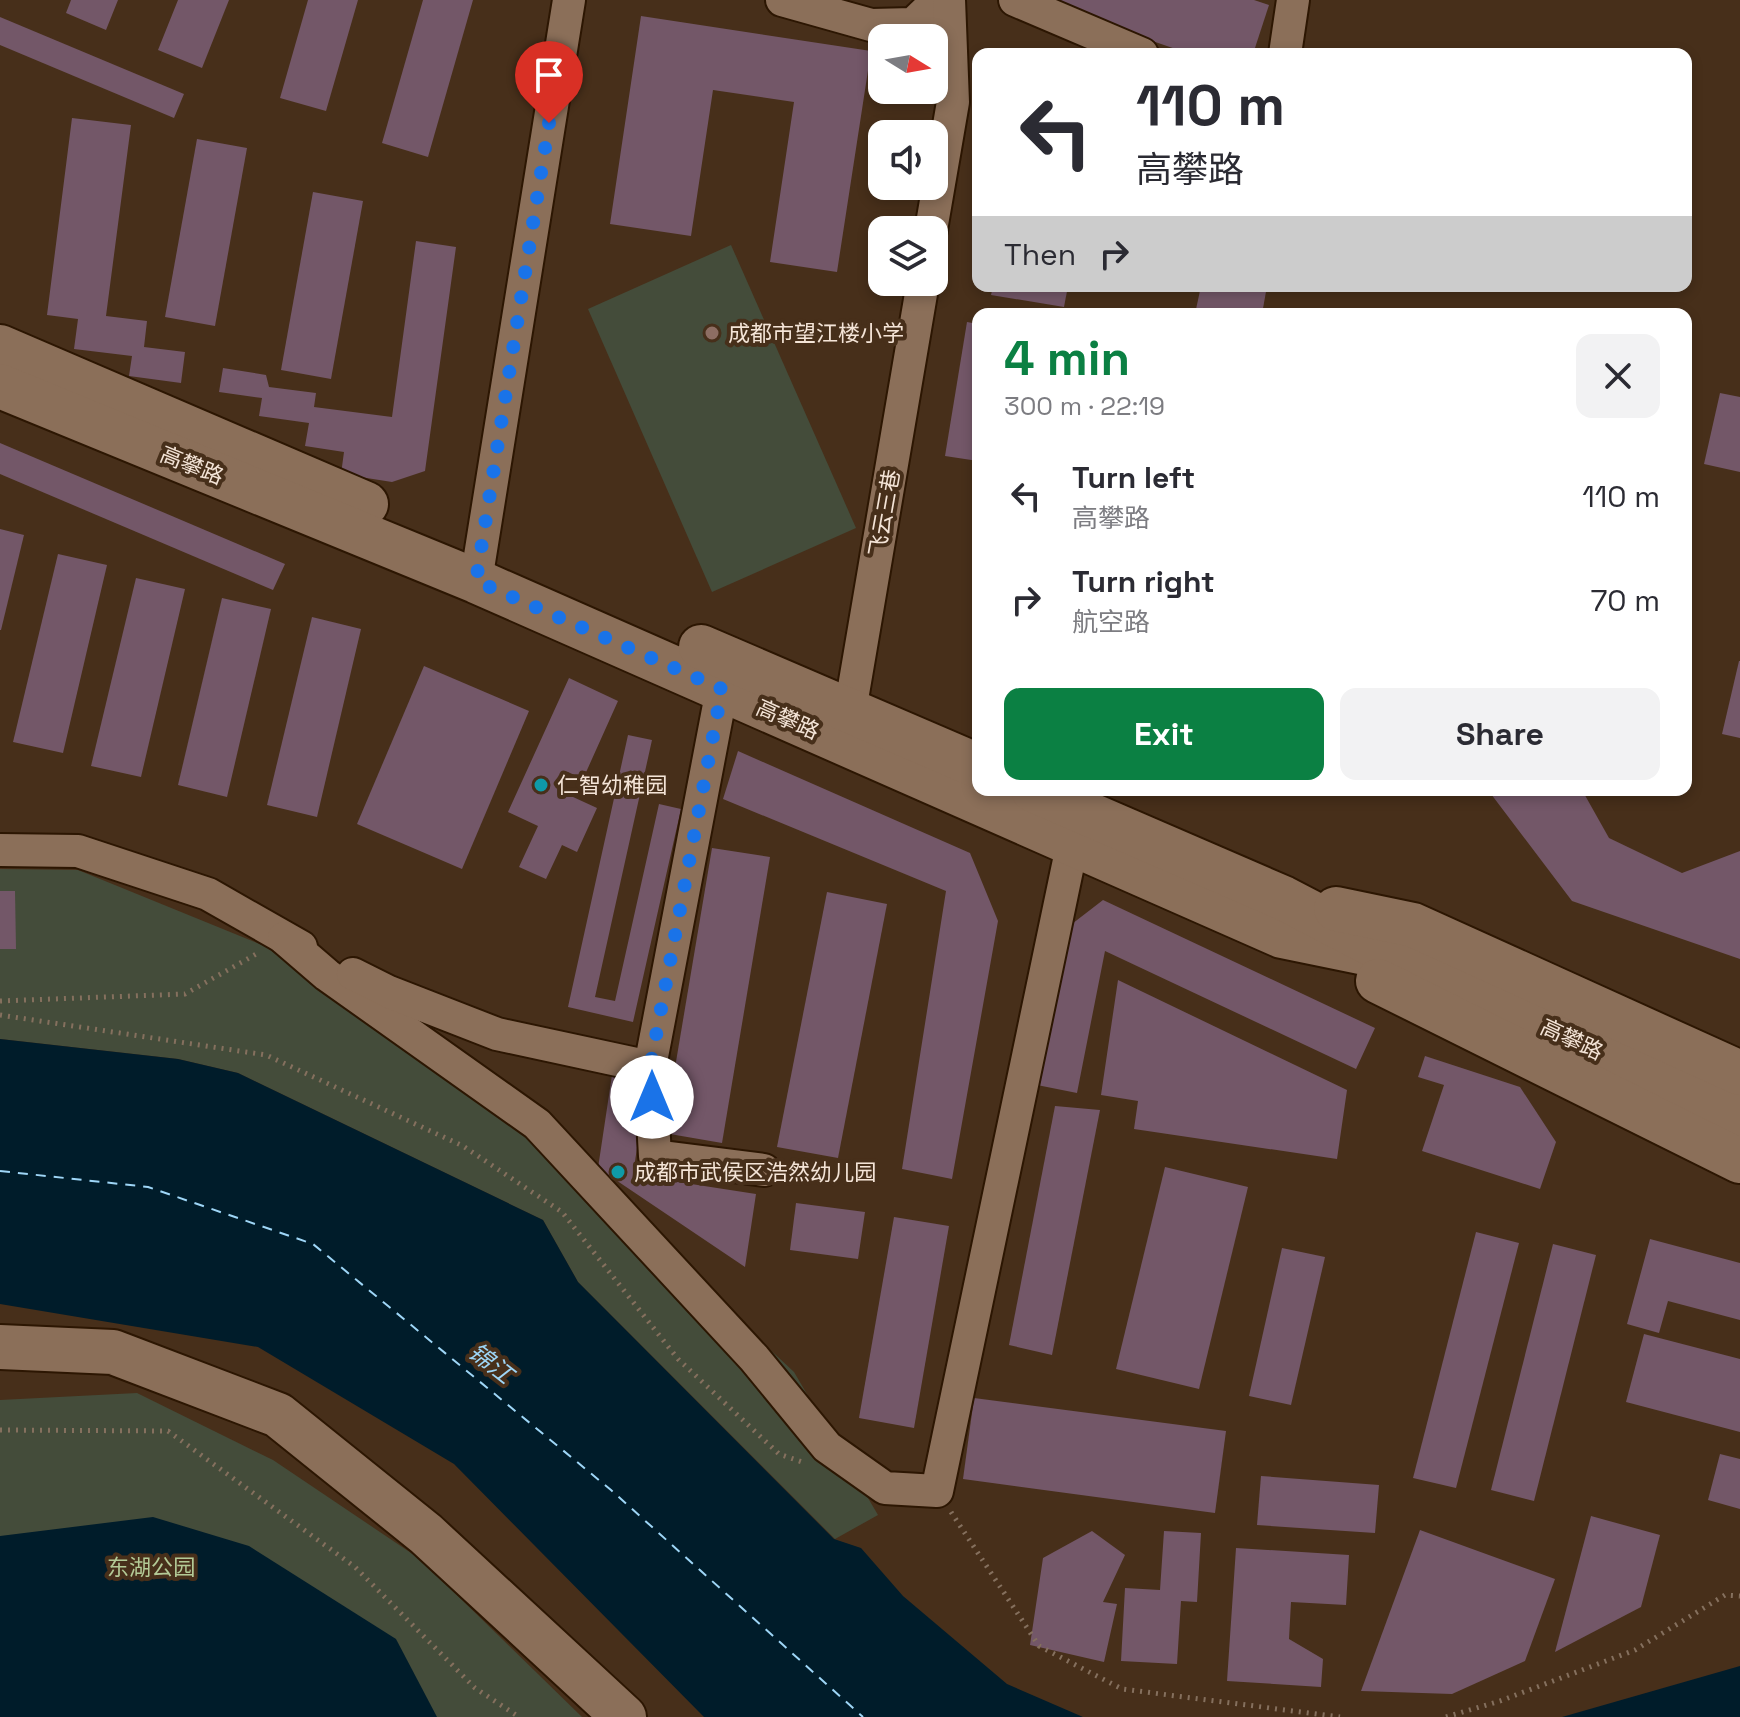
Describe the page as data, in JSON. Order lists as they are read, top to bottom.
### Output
{
  "streets": {
    "main road": ["高攀路"],
    "street": ["飞云三巷"]
  },
  "crossings": [
    ["高攀路", "飞云三巷"]
  ],
  "water": ["锦江"],
  "parks": ["东湖公园"],
  "places": ["成都市望江楼小学", "仁智幼稚园", "成都市武侯区浩然幼儿园"],
  "north": "right",
  "page": {
    "turn": ["110 m", "高攀路"],
    "then": "Then",
    "heading": ["4 min", "300 m · 22:19"],
    "list": [
      {
        "name": "Turn left",
        "note": "高攀路",
        "value": "110 m"
      },
      {
        "name": "Turn right",
        "note": "航空路",
        "value": "70 m"
      }
    ],
    "buttons": ["Exit", "Share"]
  }
}
